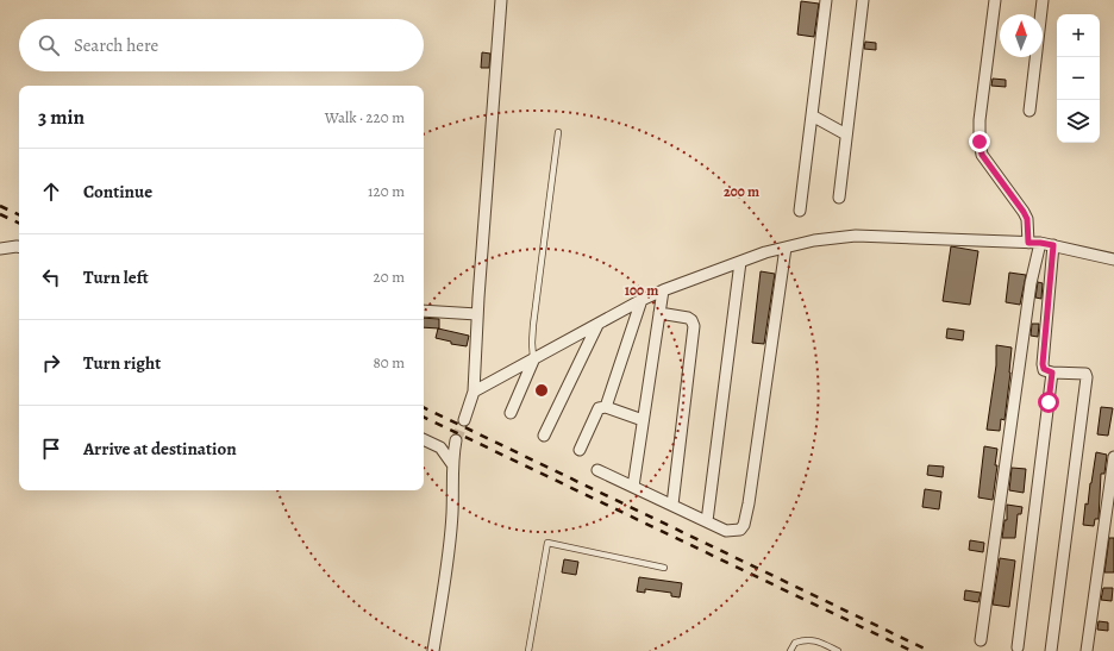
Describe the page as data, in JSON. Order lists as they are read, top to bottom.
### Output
{
  "north": "top",
  "page": {
    "map_buttons": ["+", "−"],
    "search": "Search here",
    "heading": ["3 min", "Walk · 220 m"],
    "list": [
      ["Continue", "120 m"],
      ["Turn left", "20 m"],
      ["Turn right", "80 m"],
      "Arrive at destination"
    ]
  },
  "rings": ["200 m", "100 m"]
}
